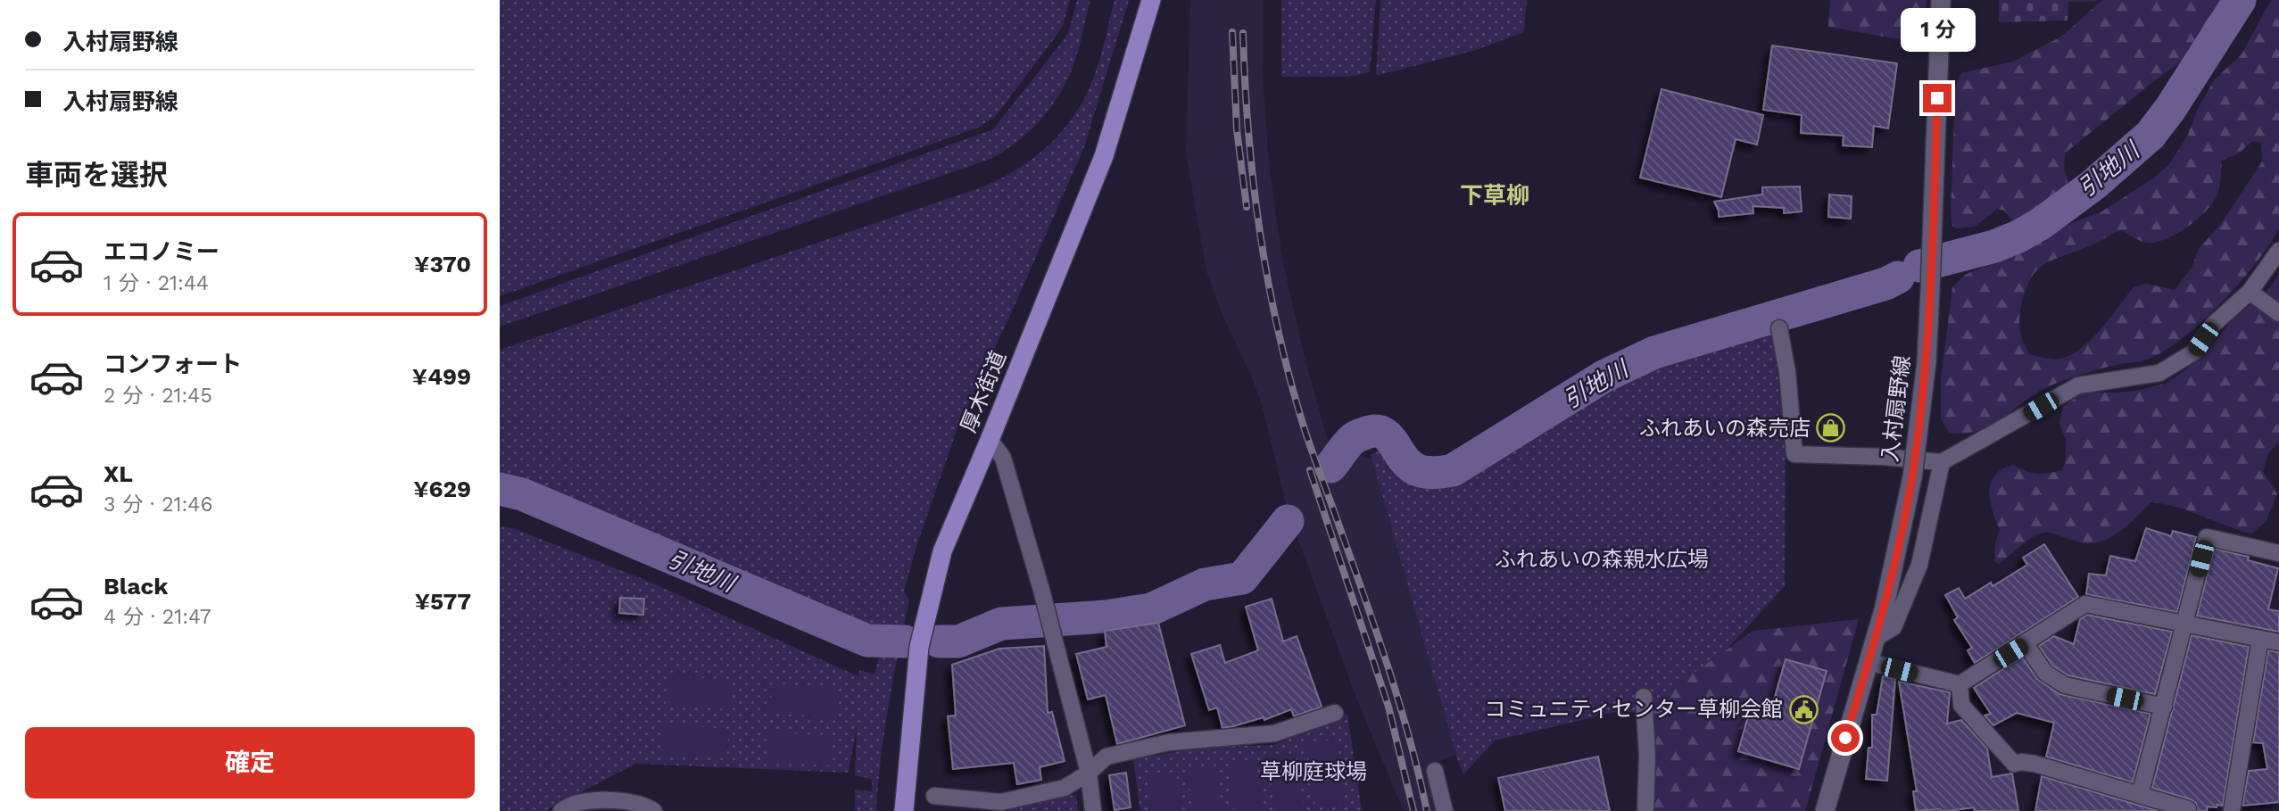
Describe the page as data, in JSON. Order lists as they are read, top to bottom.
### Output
{
  "streets": {
    "main road": ["厚木街道"],
    "street": ["入村扇野線"]
  },
  "districts": ["下草柳"],
  "water": ["引地川"],
  "parks": ["ふれあいの森親水広場", "草柳庭球場"],
  "places": {
    "shop": ["ふれあいの森売店"],
    "public building": ["コミュニティセンター草柳会館"]
  },
  "page": {
    "banner": ["入村扇野線", "入村扇野線"],
    "bubble": "1 分",
    "heading": "車両を選択",
    "list": [
      {
        "name": "エコノミー",
        "note": "1 分 · 21:44",
        "value": "¥370"
      },
      {
        "name": "コンフォート",
        "note": "2 分 · 21:45",
        "value": "¥499"
      },
      {
        "name": "XL",
        "note": "3 分 · 21:46",
        "value": "¥629"
      },
      {
        "name": "Black",
        "note": "4 分 · 21:47",
        "value": "¥577"
      }
    ],
    "buttons": "確定"
  }
}
